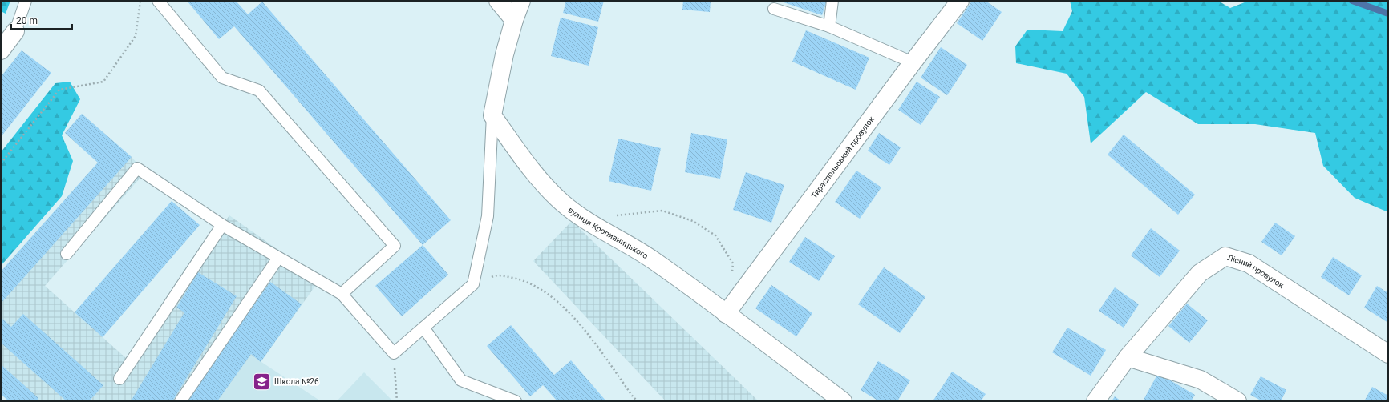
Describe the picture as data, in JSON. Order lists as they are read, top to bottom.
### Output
{
  "streets": {
    "street": ["Тираспольський провулок", "вулиця Кропивницького", "Лісний провулок"]
  },
  "crossings": [
    ["Тираспольський провулок", "вулиця Кропивницького"]
  ],
  "places": {
    "school or university": ["Школа №26"]
  },
  "scale_bar": "20 m"
}
